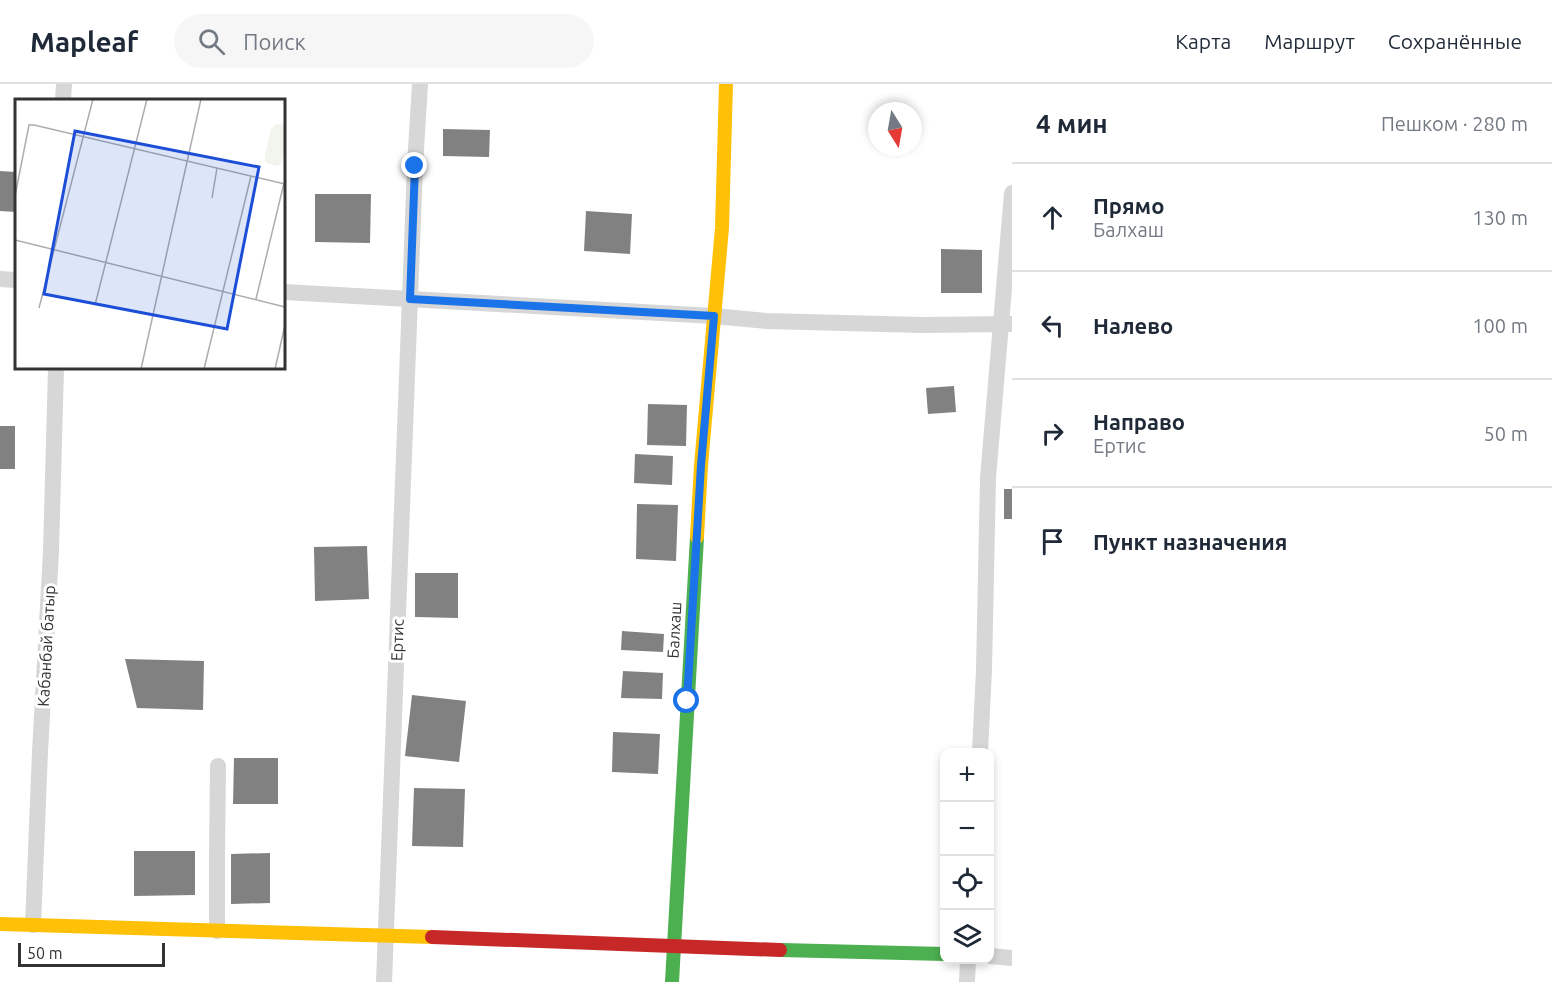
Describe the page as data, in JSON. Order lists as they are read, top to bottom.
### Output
{
  "streets": {
    "street": ["Балхаш", "Ертис", "Кабанбай батыр"]
  },
  "scale_bar": "50 m",
  "north": "bottom",
  "page": {
    "header": "Mapleaf",
    "search": "Поиск",
    "nav": ["Карта", "Маршрут", "Сохранённые"],
    "heading": ["4 мин", "Пешком · 280 m"],
    "list": [
      ["Прямо", "Балхаш", "130 m"],
      ["Налево", "100 m"],
      ["Направо", "Ертис", "50 m"],
      "Пункт назначения"
    ],
    "map_buttons": ["+", "−"],
    "scale": "50 m"
  }
}
